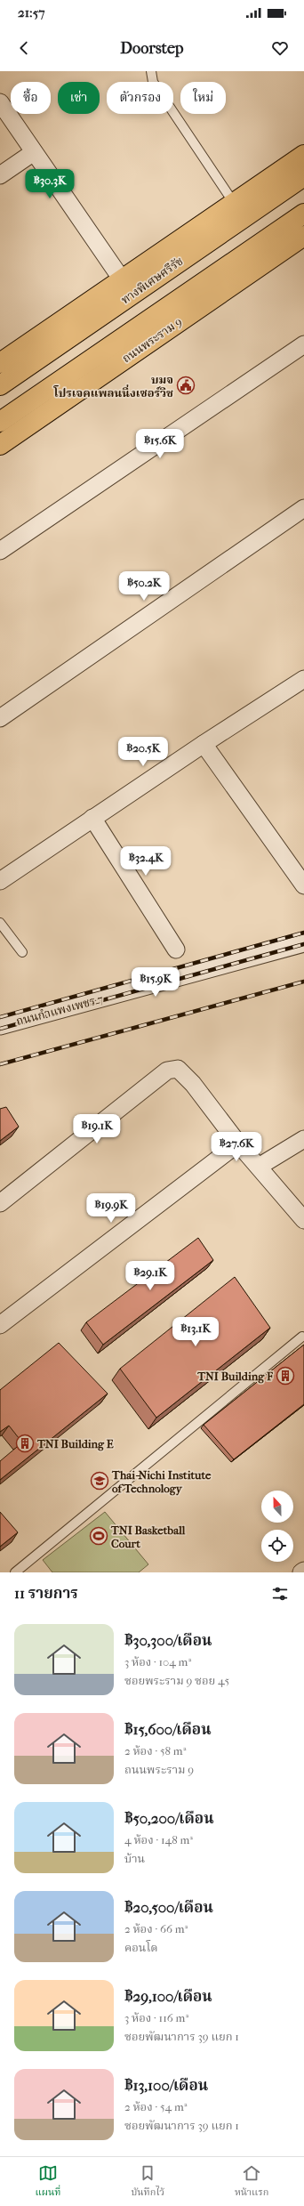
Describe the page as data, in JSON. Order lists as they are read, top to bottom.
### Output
{
  "streets": {
    "main road": ["ทางพิเศษศรีรัช", "ถนนพระราม 9"],
    "street": ["ถนนกำแพงเพชร 7"]
  },
  "places": {
    "public building": ["บมจ โปรเจคแพลนนิ่งเซอร์วิช"],
    "building": ["TNI Building F", "TNI Building E"],
    "school or university": ["Thai-Nichi Institute of Technology"],
    "sports": ["TNI Basketball Court"]
  },
  "north": "top",
  "page": {
    "status": "21:57",
    "header": "Doorstep",
    "chip": [
      "ซื้อ",
      "เช่า",
      "ตัวกรอง",
      "ใหม่"
    ],
    "price": [
      "฿30.3K",
      "฿15.6K",
      "฿50.2K",
      "฿20.5K",
      "฿32.4K",
      "฿15.9K",
      "฿19.1K",
      "฿27.6K",
      "฿19.9K",
      "฿29.1K",
      "฿13.1K"
    ],
    "heading": "11 รายการ",
    "list": [
      {
        "name": "฿30,300/เดือน",
        "note": "3 ห้อง · 104 m² · ซอยพระราม 9 ซอย 45"
      },
      {
        "name": "฿15,600/เดือน",
        "note": "2 ห้อง · 58 m² · ถนนพระราม 9"
      },
      {
        "name": "฿50,200/เดือน",
        "note": "4 ห้อง · 148 m² · บ้าน"
      },
      {
        "name": "฿20,500/เดือน",
        "note": "2 ห้อง · 66 m² · คอนโด"
      },
      {
        "name": "฿29,100/เดือน",
        "note": "3 ห้อง · 116 m² · ซอยพัฒนาการ 39 แยก 1"
      },
      {
        "name": "฿13,100/เดือน",
        "note": "2 ห้อง · 54 m² · ซอยพัฒนาการ 39 แยก 1"
      }
    ],
    "tabs": ["แผนที่", "บันทึกไว้", "หน้าแรก"]
  }
}
